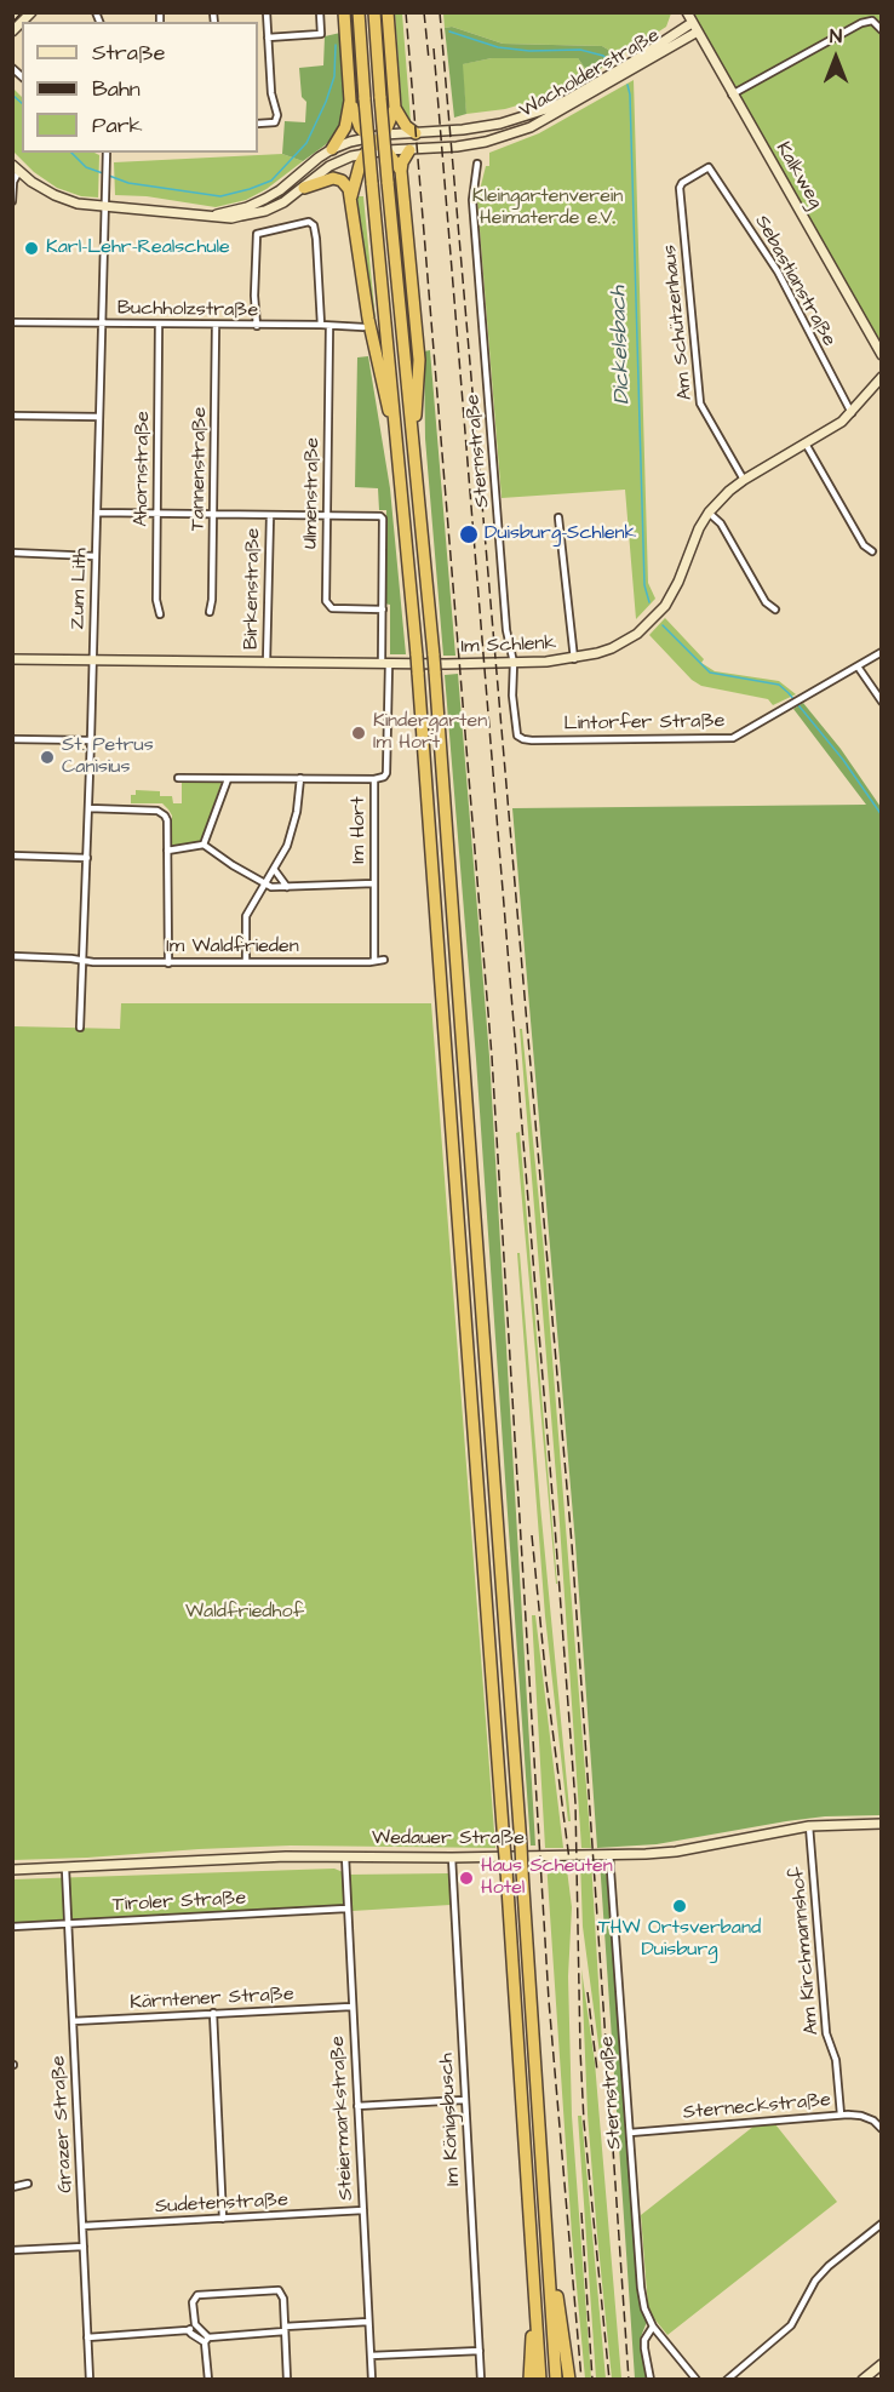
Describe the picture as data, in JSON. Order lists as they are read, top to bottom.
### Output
{
  "streets": {
    "street": [
      "Wacholderstraße",
      "Kalkweg",
      "Sebastianstraße",
      "Buchholzstraße",
      "Am Schützenhaus",
      "Sternstraße",
      "Ahornstraße",
      "Tannenstraße",
      "Ulmenstraße",
      "Zum Lith",
      "Birkenstraße",
      "Im Schlenk",
      "Lintorfer Straße",
      "Im Hort",
      "Im Waldfrieden",
      "Wedauer Straße",
      "Tiroler Straße",
      "Am Kirchmannshof",
      "Kärntener Straße",
      "Sterneckstraße",
      "Steiermarkstraße",
      "Im Königsbusch",
      "Grazer Straße",
      "Sudetenstraße"
    ]
  },
  "crossings": [
    ["Wacholderstraße", "Kalkweg"],
    ["Wacholderstraße", "Zum Lith"],
    ["Sebastianstraße", "Am Schützenhaus"],
    ["Sebastianstraße", "Im Schlenk"],
    ["Buchholzstraße", "Ahornstraße"],
    ["Buchholzstraße", "Tannenstraße"],
    ["Buchholzstraße", "Ulmenstraße"],
    ["Buchholzstraße", "Zum Lith"],
    ["Am Schützenhaus", "Im Schlenk"],
    ["Sternstraße", "Im Schlenk"],
    ["Sternstraße", "Lintorfer Straße"],
    ["Sternstraße", "Wedauer Straße"],
    ["Sternstraße", "Sterneckstraße"],
    ["Zum Lith", "Im Schlenk"],
    ["Zum Lith", "Im Waldfrieden"],
    ["Birkenstraße", "Im Schlenk"],
    ["Im Schlenk", "Im Hort"],
    ["Im Hort", "Im Waldfrieden"],
    ["Wedauer Straße", "Am Kirchmannshof"],
    ["Wedauer Straße", "Steiermarkstraße"],
    ["Wedauer Straße", "Im Königsbusch"],
    ["Wedauer Straße", "Grazer Straße"],
    ["Tiroler Straße", "Steiermarkstraße"],
    ["Tiroler Straße", "Grazer Straße"],
    ["Am Kirchmannshof", "Sterneckstraße"],
    ["Kärntener Straße", "Steiermarkstraße"],
    ["Kärntener Straße", "Grazer Straße"],
    ["Steiermarkstraße", "Sudetenstraße"],
    ["Grazer Straße", "Sudetenstraße"]
  ],
  "water": ["Dickelsbach"],
  "parks": ["Kleingartenverein Heimaterde e.V.", "Waldfriedhof"],
  "places": [
    "Karl-Lehr-Realschule",
    "Duisburg-Schlenk",
    "Kindergarten Im Hort",
    "St. Petrus Canisius",
    "Haus Scheuten Hotel",
    "THW Ortsverband Duisburg"
  ],
  "legend": ["Straße", "Bahn", "Park"],
  "north": "top"
}
